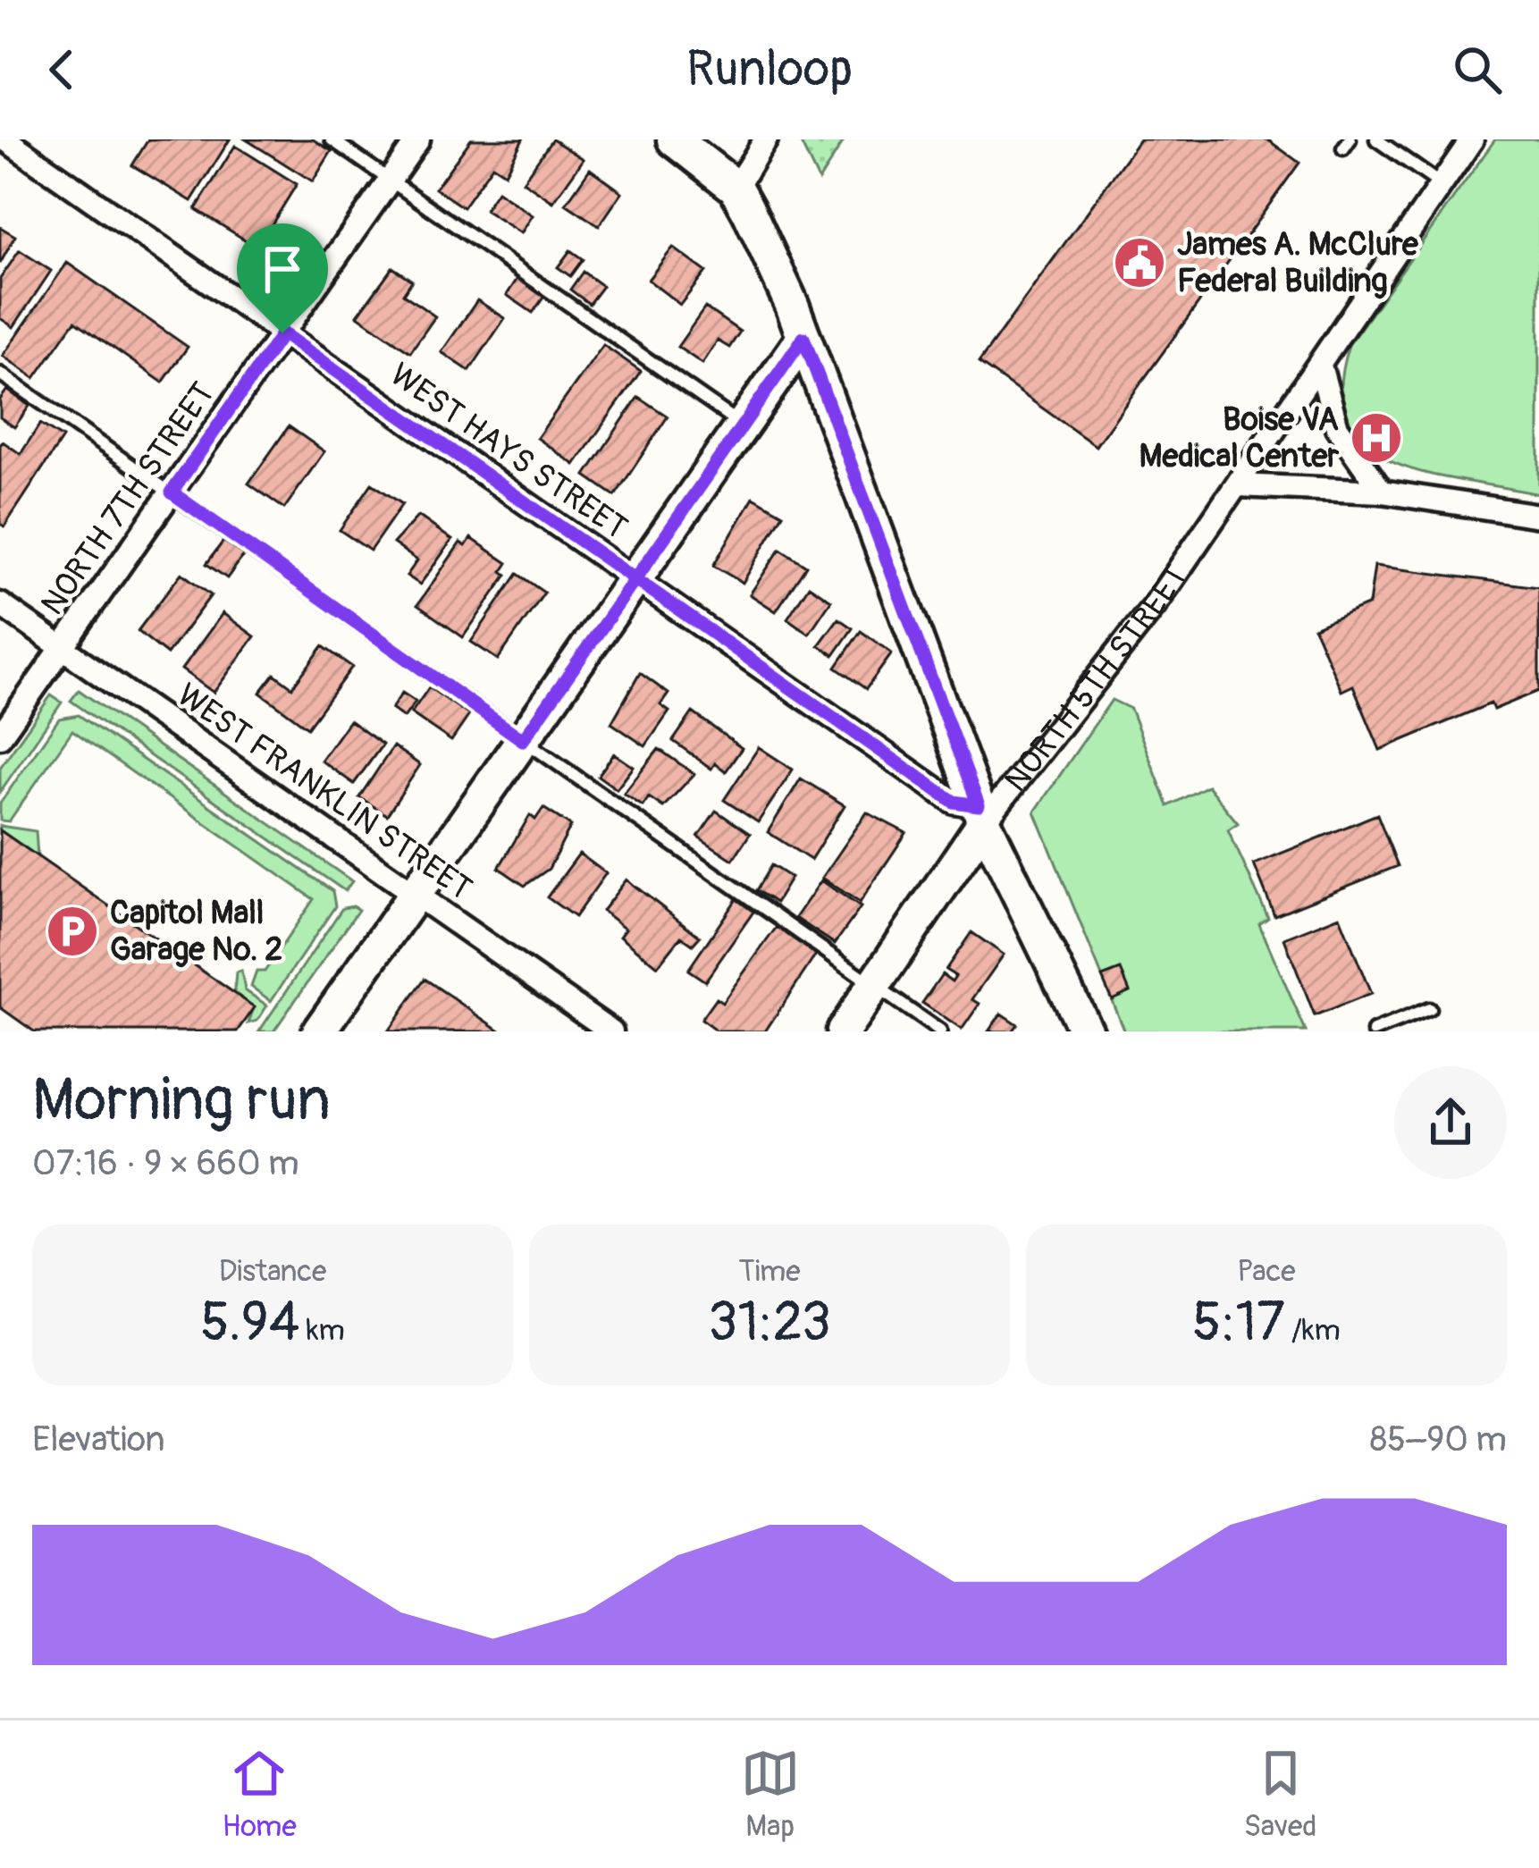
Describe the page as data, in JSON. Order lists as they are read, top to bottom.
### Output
{
  "streets": {
    "street": [
      "WEST HAYS STREET",
      "NORTH 7TH STREET",
      "NORTH 5TH STREET",
      "WEST FRANKLIN STREET"
    ]
  },
  "crossings": [
    ["WEST HAYS STREET", "NORTH 7TH STREET"],
    ["WEST HAYS STREET", "NORTH 5TH STREET"],
    ["NORTH 7TH STREET", "WEST FRANKLIN STREET"]
  ],
  "places": {
    "public building": ["James A. McClure Federal Building"],
    "hospital": ["Boise VA Medical Center"],
    "parking": ["Capitol Mall Garage No. 2"]
  },
  "page": {
    "header": "Runloop",
    "heading": ["Morning run", "07:16 · 9 × 660 m"],
    "stats": [
      ["Distance", "5.94 km"],
      ["Time", "31:23"],
      ["Pace", "5:17 /km"]
    ],
    "chart": ["Elevation", "85–90 m"],
    "tabs": ["Home", "Map", "Saved"]
  }
}
